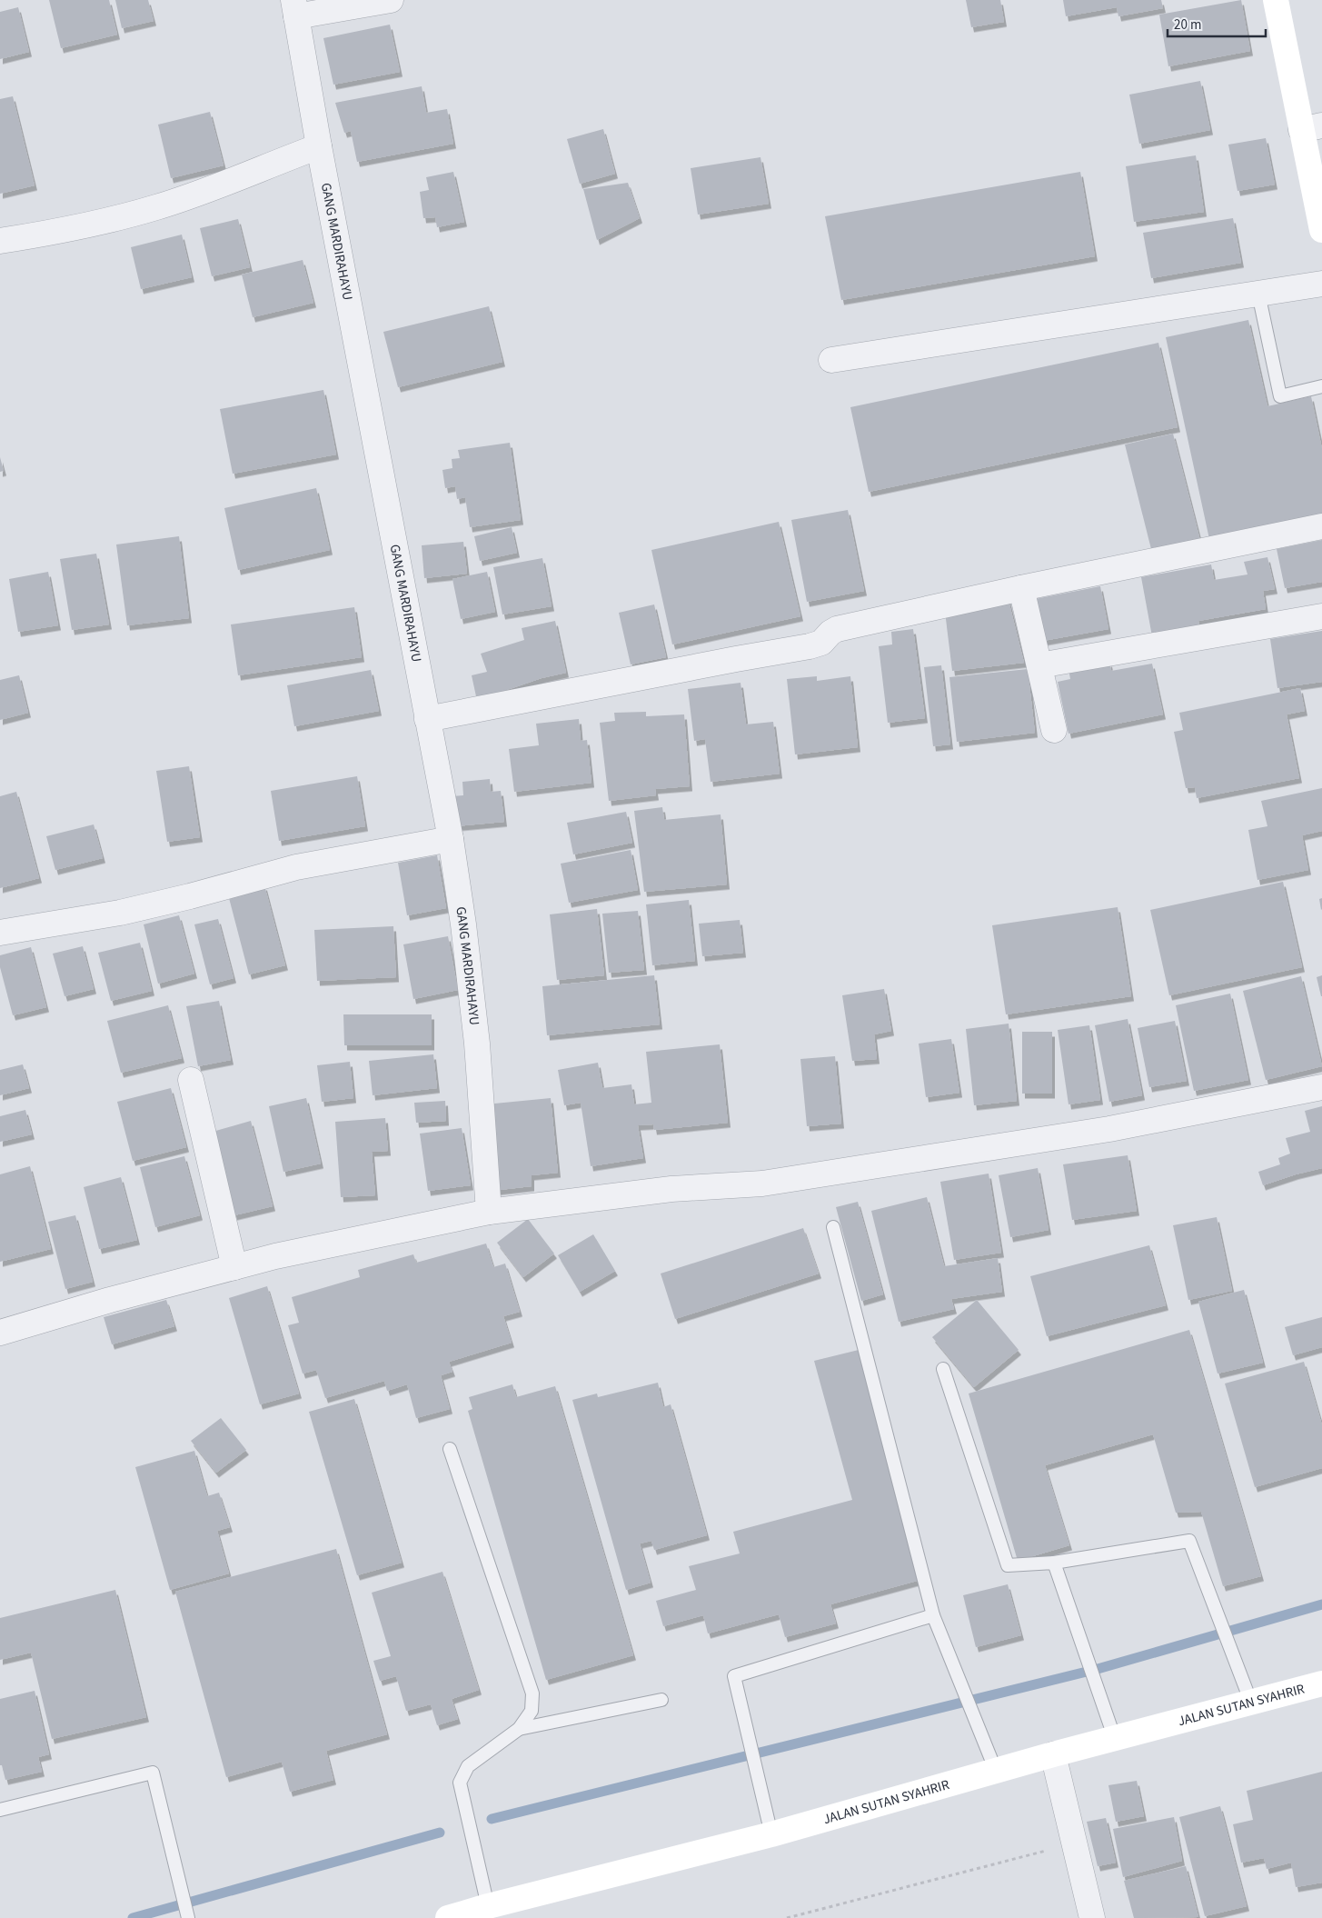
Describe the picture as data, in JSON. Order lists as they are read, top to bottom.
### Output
{
  "streets": {
    "street": ["GANG MARDIRAHAYU", "JALAN SUTAN SYAHRIR"]
  },
  "scale_bar": "20 m"
}
